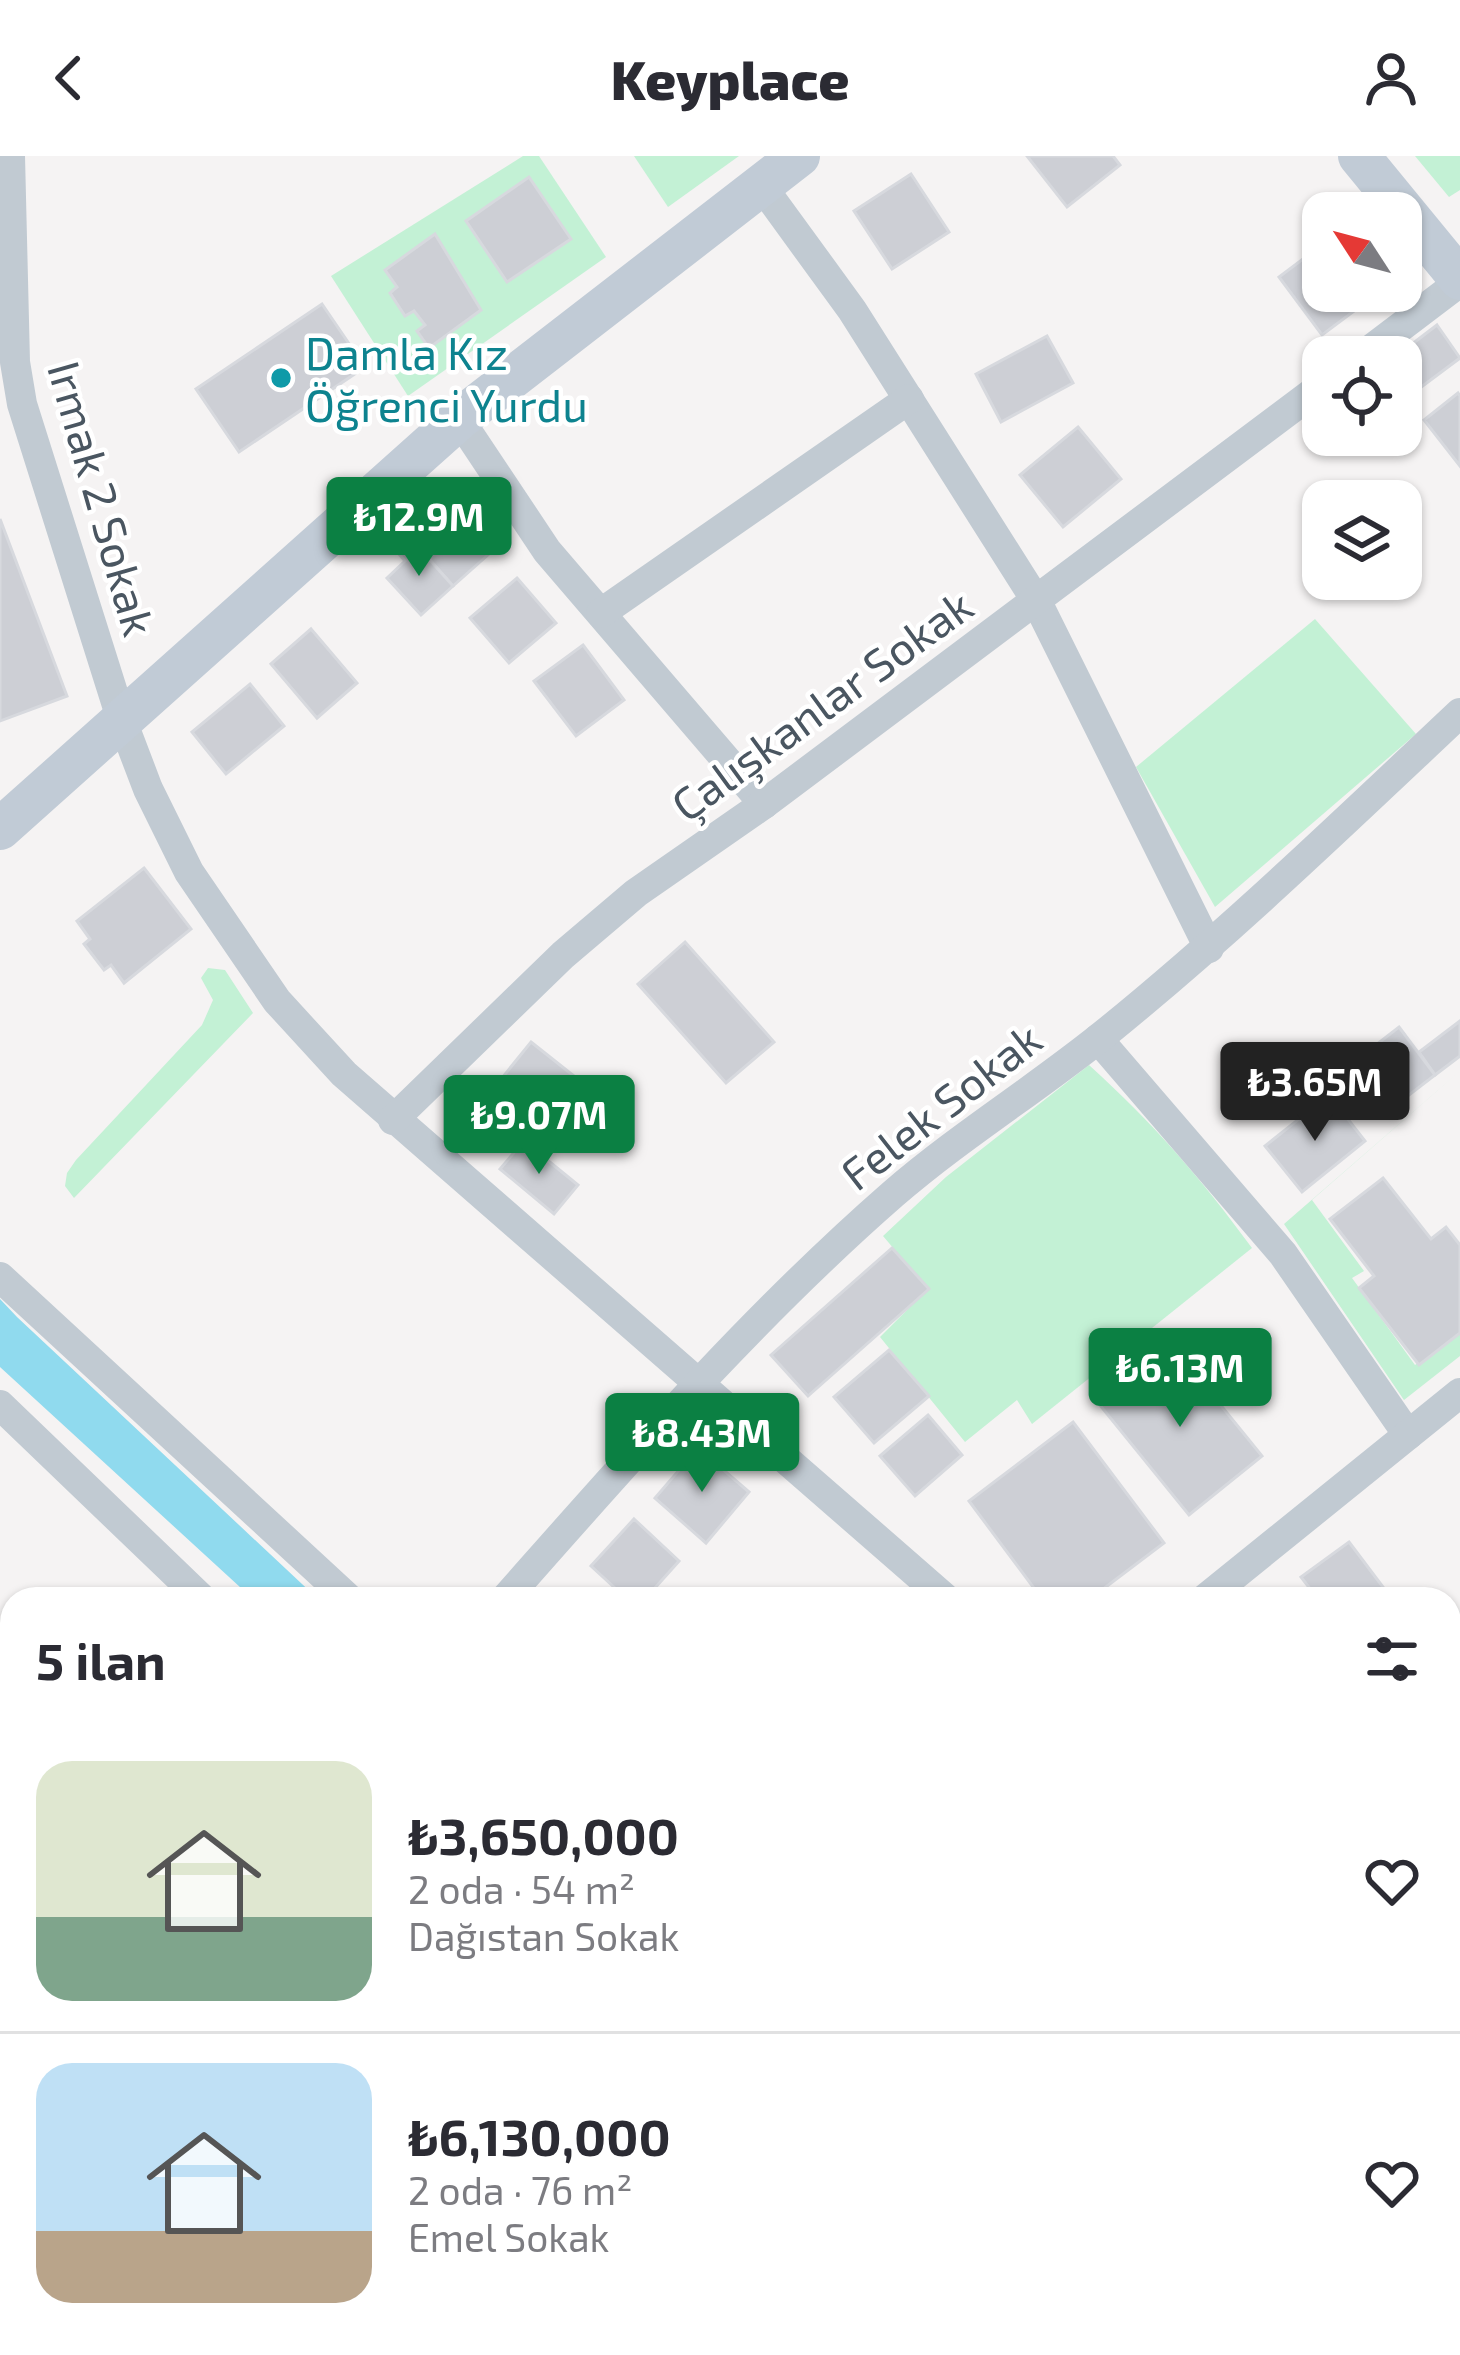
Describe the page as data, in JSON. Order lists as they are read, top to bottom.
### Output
{
  "streets": {
    "street": ["Irmak 2 Sokak", "Çalışkanlar Sokak", "Felek Sokak"]
  },
  "crossings": [
    ["Irmak 2 Sokak", "Çalışkanlar Sokak"],
    ["Irmak 2 Sokak", "Felek Sokak"]
  ],
  "places": ["Damla Kız Öğrenci Yurdu"],
  "north": "top left",
  "page": {
    "header": "Keyplace",
    "price": [
      "₺12.9M",
      "₺3.65M",
      "₺9.07M",
      "₺6.13M",
      "₺8.43M"
    ],
    "heading": "5 ilan",
    "list": [
      {
        "name": "₺3,650,000",
        "note": "2 oda · 54 m² · Dağıstan Sokak"
      },
      {
        "name": "₺6,130,000",
        "note": "2 oda · 76 m² · Emel Sokak"
      }
    ]
  }
}
